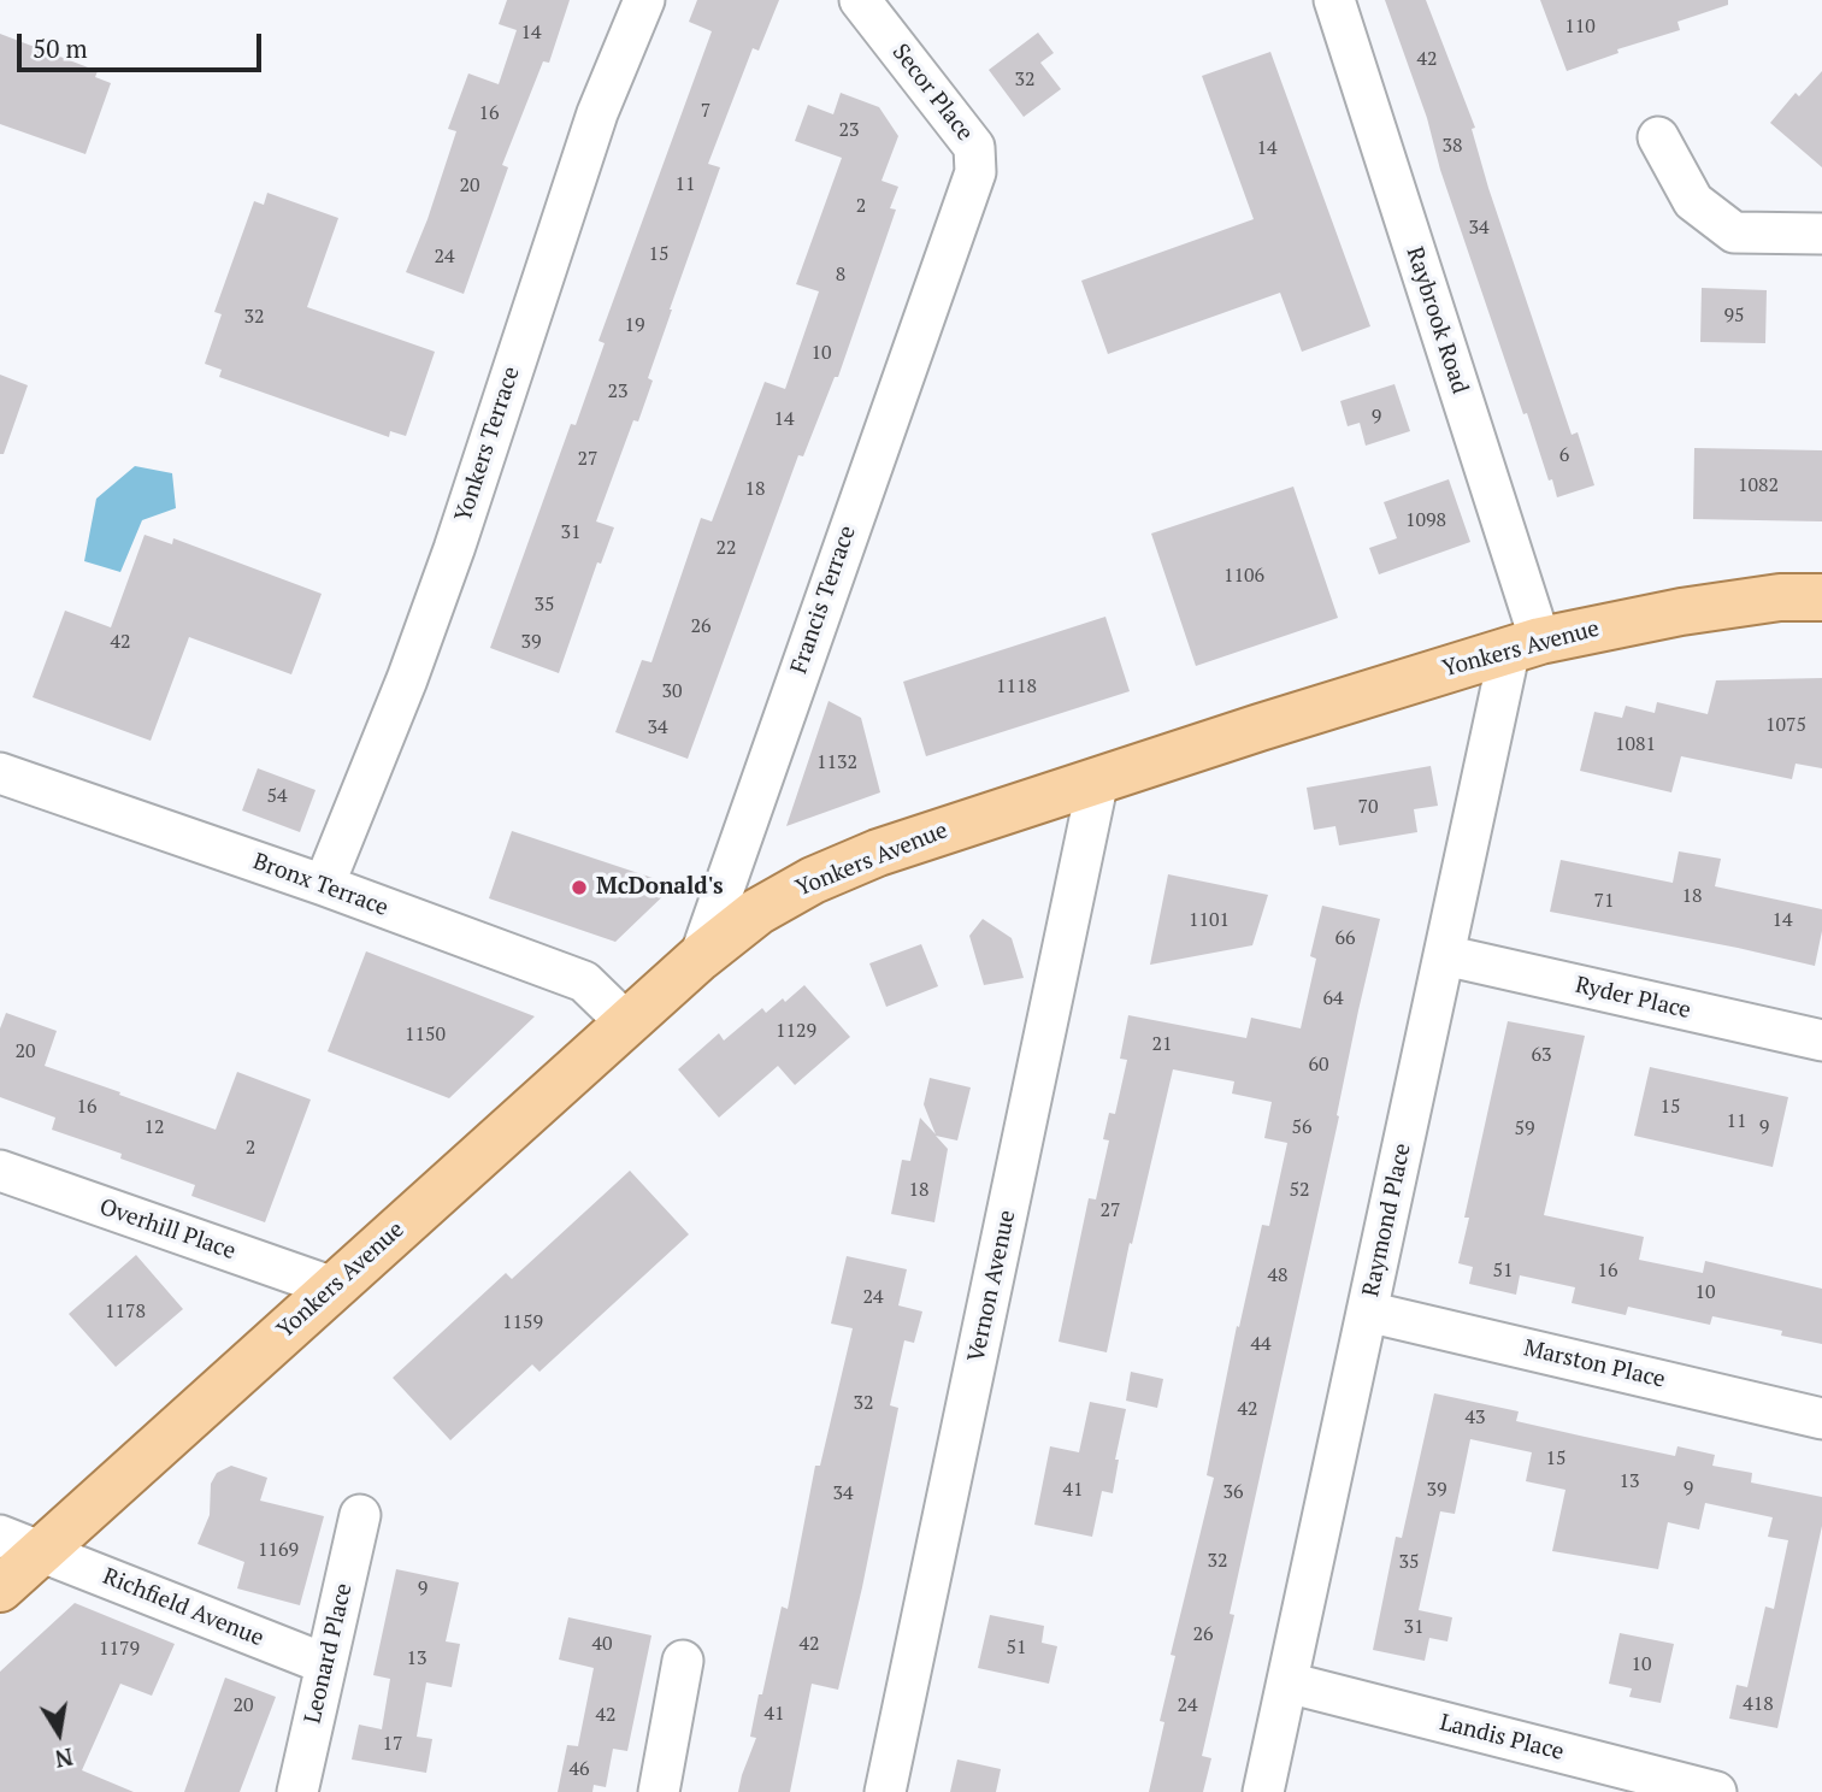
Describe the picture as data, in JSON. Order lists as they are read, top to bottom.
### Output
{
  "streets": {
    "main road": ["Yonkers Avenue"],
    "street": [
      "Secor Place",
      "Raybrook Road",
      "Yonkers Terrace",
      "Francis Terrace",
      "Bronx Terrace",
      "Ryder Place",
      "Raymond Place",
      "Overhill Place",
      "Vernon Avenue",
      "Marston Place",
      "Richfield Avenue",
      "Leonard Place",
      "Landis Place"
    ]
  },
  "crossings": [
    ["Secor Place", "Francis Terrace"],
    ["Raybrook Road", "Yonkers Avenue"],
    ["Raybrook Road", "Raymond Place"],
    ["Yonkers Terrace", "Bronx Terrace"],
    ["Francis Terrace", "Yonkers Avenue"],
    ["Yonkers Avenue", "Bronx Terrace"],
    ["Yonkers Avenue", "Raymond Place"],
    ["Yonkers Avenue", "Overhill Place"],
    ["Yonkers Avenue", "Vernon Avenue"],
    ["Yonkers Avenue", "Richfield Avenue"],
    ["Ryder Place", "Raymond Place"],
    ["Raymond Place", "Marston Place"],
    ["Raymond Place", "Landis Place"],
    ["Richfield Avenue", "Leonard Place"]
  ],
  "places": ["McDonald's"],
  "house_numbers": [
    "110",
    "14",
    "42",
    "32",
    "7",
    "16",
    "23",
    "38",
    "14",
    "11",
    "20",
    "2",
    "34",
    "15",
    "24",
    "8",
    "95",
    "32",
    "19",
    "10",
    "23",
    "9",
    "14",
    "6",
    "27",
    "1082",
    "18",
    "1098",
    "31",
    "22",
    "1106",
    "35",
    "26",
    "42",
    "39",
    "1118",
    "30",
    "1075",
    "34",
    "1081",
    "1132",
    "54",
    "70",
    "18",
    "71",
    "1101",
    "14",
    "66",
    "64",
    "1129",
    "1150",
    "21",
    "20",
    "63",
    "60",
    "16",
    "15",
    "11",
    "12",
    "56",
    "9",
    "59",
    "2",
    "18",
    "52",
    "27",
    "51",
    "16",
    "48",
    "10",
    "24",
    "1178",
    "1159",
    "44",
    "32",
    "42",
    "43",
    "15",
    "13",
    "9",
    "41",
    "39",
    "36",
    "34",
    "1169",
    "32",
    "35",
    "9",
    "31",
    "26",
    "40",
    "42",
    "51",
    "1179",
    "13",
    "10",
    "418",
    "20",
    "24",
    "41",
    "42",
    "17",
    "46"
  ],
  "scale_bar": "50 m",
  "north": "bottom"
}
